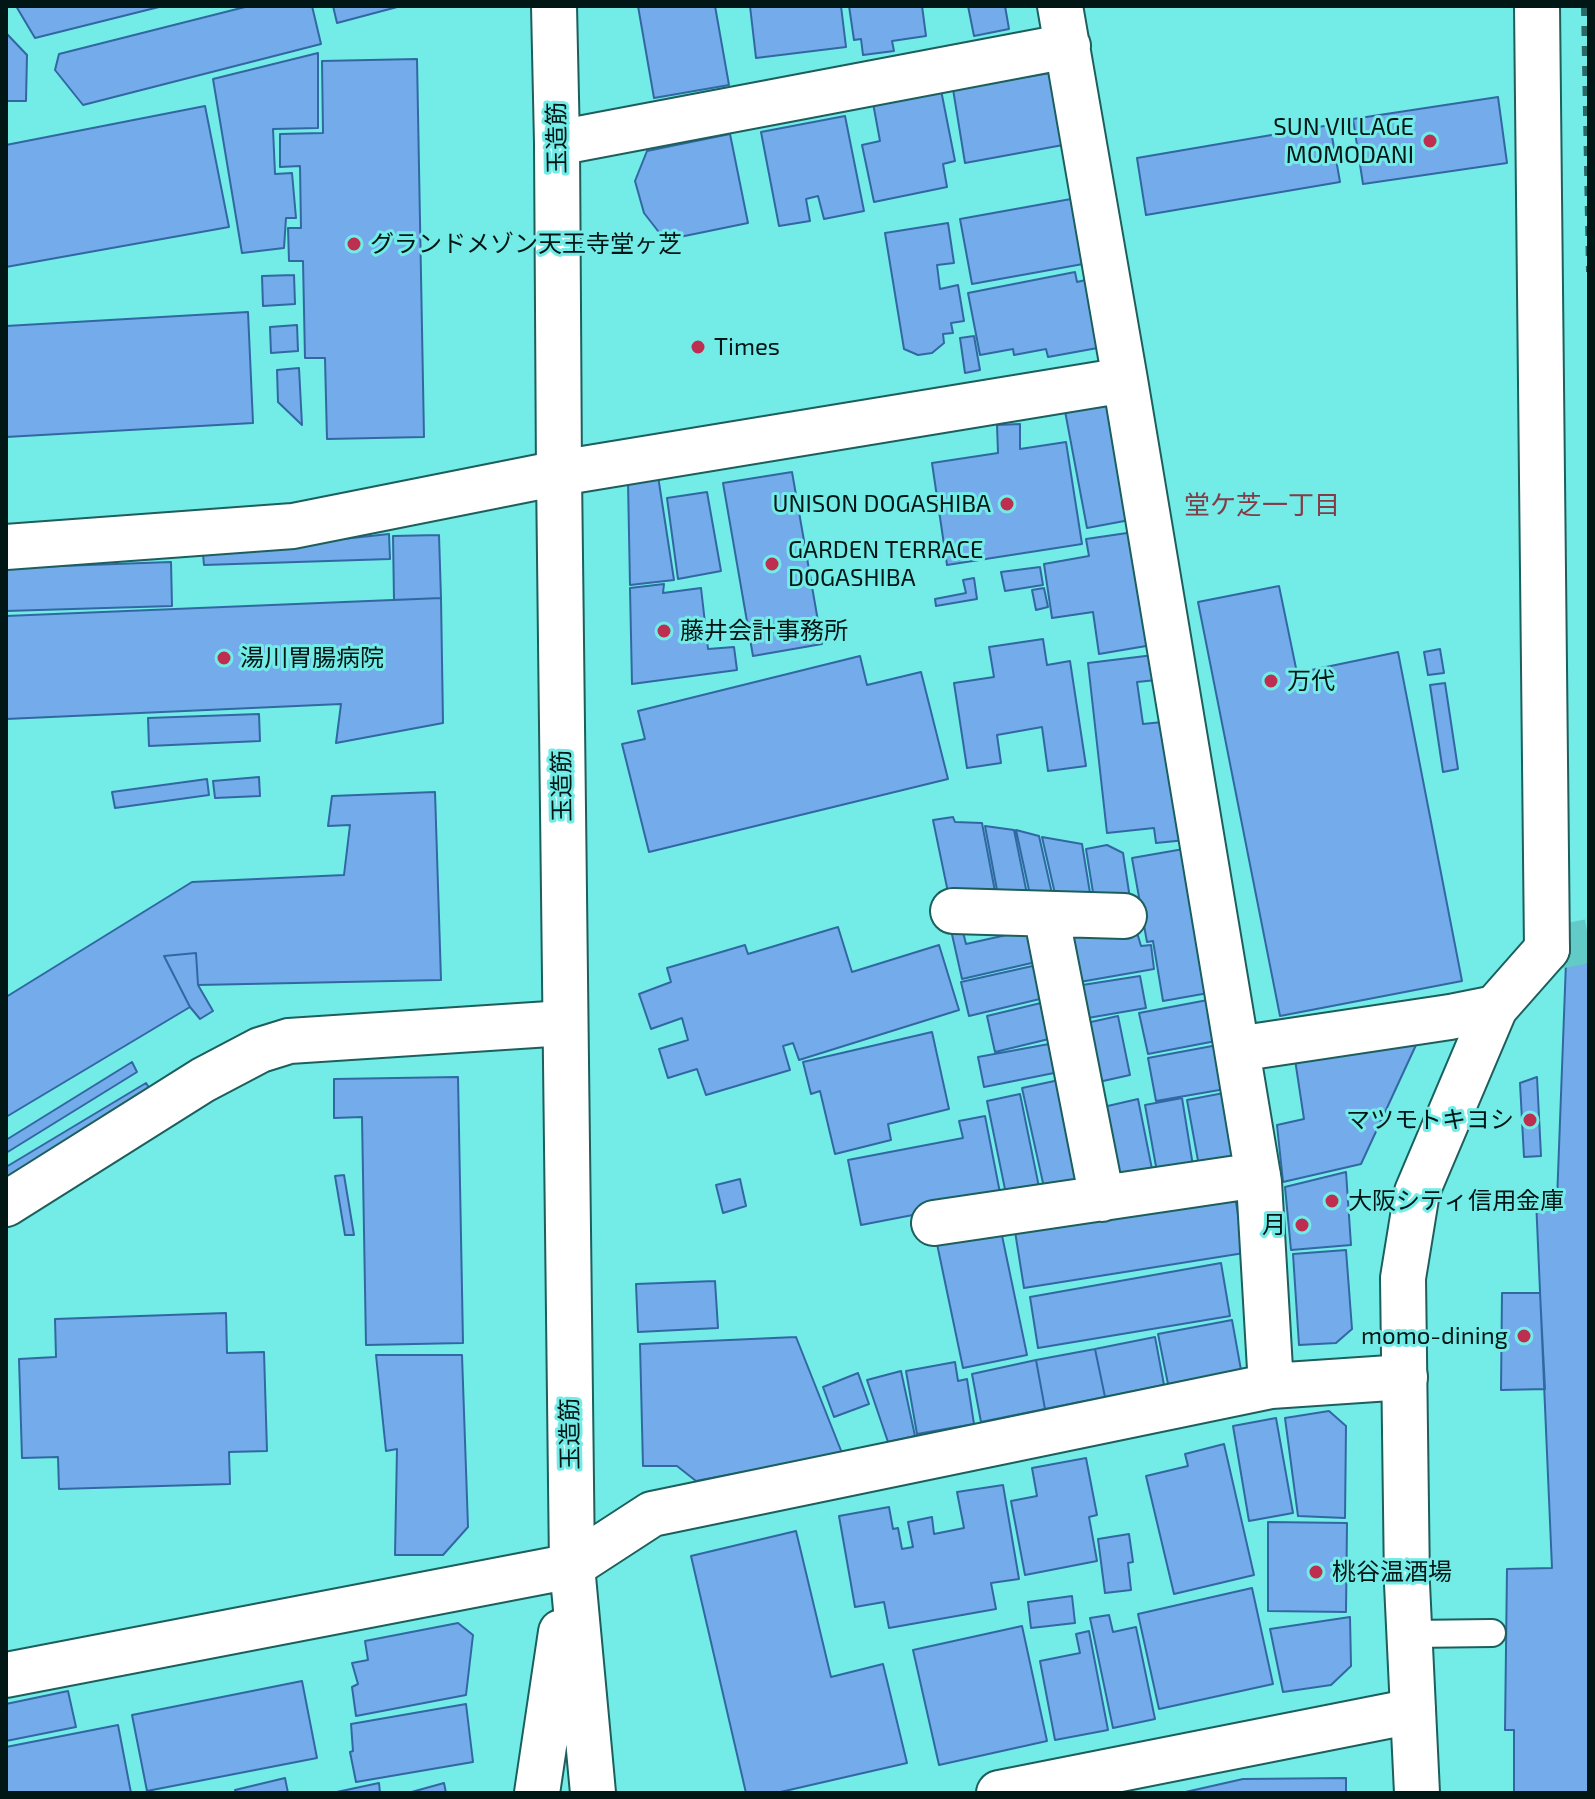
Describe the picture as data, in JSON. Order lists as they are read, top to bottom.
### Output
{
  "streets": {
    "street": ["玉造筋"]
  },
  "districts": ["堂ケ芝一丁目"],
  "places": [
    "SUN VILLAGE MOMODANI",
    "グランドメゾン天王寺堂ヶ芝",
    "Times",
    "UNISON DOGASHIBA",
    "GARDEN TERRACE DOGASHIBA",
    "藤井会計事務所",
    "湯川胃腸病院",
    "万代",
    "マツモトキヨシ",
    "大阪シティ信用金庫",
    "月",
    "momo-dining",
    "桃谷温酒場"
  ]
}
